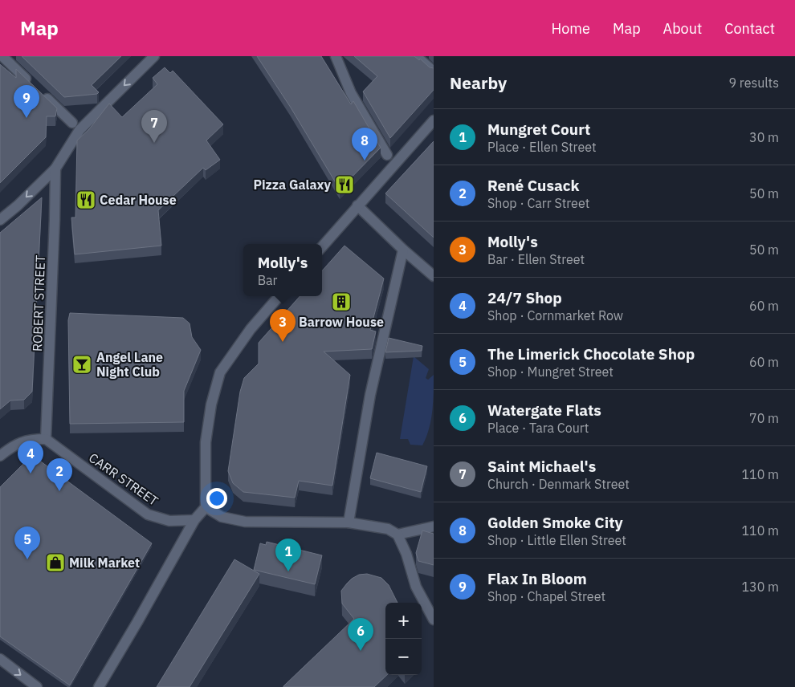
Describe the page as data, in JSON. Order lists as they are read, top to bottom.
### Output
{
  "streets": {
    "street": ["ROBERT STREET", "CARR STREET"]
  },
  "crossings": [
    ["ROBERT STREET", "CARR STREET"]
  ],
  "places": {
    "restaurant": ["Pizza Galaxy", "Cedar House"],
    "building": ["Barrow House"],
    "bar": ["Angel Lane Night Club"],
    "shop": ["Milk Market"]
  },
  "page": {
    "header": "Map",
    "nav": [
      "Home",
      "Map",
      "About",
      "Contact"
    ],
    "heading": ["Nearby", "9 results"],
    "pins": [
      "9",
      "7",
      "8",
      "3",
      "4",
      "2",
      "5",
      "1",
      "6"
    ],
    "list": [
      {
        "mark": "1",
        "name": "Mungret Court",
        "note": "Place · Ellen Street",
        "value": "30 m"
      },
      {
        "mark": "2",
        "name": "René Cusack",
        "note": "Shop · Carr Street",
        "value": "50 m"
      },
      {
        "mark": "3",
        "name": "Molly's",
        "note": "Bar · Ellen Street",
        "value": "50 m"
      },
      {
        "mark": "4",
        "name": "24/7 Shop",
        "note": "Shop · Cornmarket Row",
        "value": "60 m"
      },
      {
        "mark": "5",
        "name": "The Limerick Chocolate Shop",
        "note": "Shop · Mungret Street",
        "value": "60 m"
      },
      {
        "mark": "6",
        "name": "Watergate Flats",
        "note": "Place · Tara Court",
        "value": "70 m"
      },
      {
        "mark": "7",
        "name": "Saint Michael's",
        "note": "Church · Denmark Street",
        "value": "110 m"
      },
      {
        "mark": "8",
        "name": "Golden Smoke City",
        "note": "Shop · Little Ellen Street",
        "value": "110 m"
      },
      {
        "mark": "9",
        "name": "Flax In Bloom",
        "note": "Shop · Chapel Street",
        "value": "130 m"
      }
    ],
    "popup": ["Molly's", "Bar"],
    "map_buttons": ["+", "−"]
  }
}
